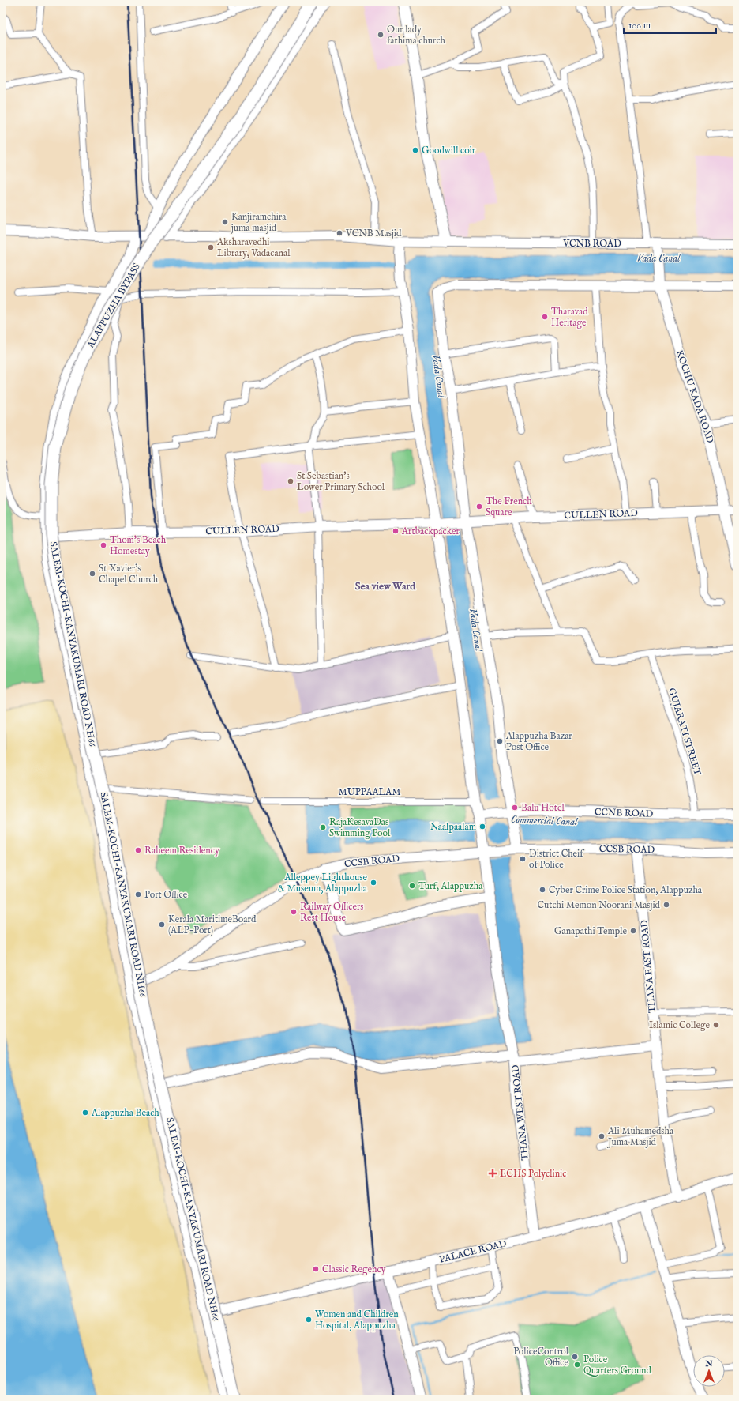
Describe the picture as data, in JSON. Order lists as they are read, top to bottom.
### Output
{
  "streets": {
    "highway": ["ALAPPUZHA BYPASS", "SALEM-KOCHI-KANYAKUMARI ROAD NH66"],
    "main road": [
      "VCNB ROAD",
      "KOCHU KADA ROAD",
      "CULLEN ROAD",
      "CCNB ROAD",
      "CCSB ROAD",
      "THANA EAST ROAD",
      "THANA WEST ROAD",
      "PALACE ROAD"
    ],
    "street": ["GUJARATI STREET", "MUPPAALAM"]
  },
  "crossings": [
    ["VCNB ROAD", "ALAPPUZHA BYPASS"],
    ["VCNB ROAD", "KOCHU KADA ROAD"],
    ["ALAPPUZHA BYPASS", "SALEM-KOCHI-KANYAKUMARI ROAD NH66"],
    ["KOCHU KADA ROAD", "CULLEN ROAD"],
    ["GUJARATI STREET", "CCNB ROAD"],
    ["CCSB ROAD", "THANA EAST ROAD"],
    ["THANA EAST ROAD", "PALACE ROAD"],
    ["THANA WEST ROAD", "PALACE ROAD"]
  ],
  "districts": ["Sea view Ward"],
  "water": ["Vada Canal", "Commercial Canal"],
  "places": {
    "other": [
      "Our lady fathima church",
      "Goodwill coir",
      "Kanjiramchira juma masjid",
      "VCNB Masjid",
      "Aksharavedhi Library, Vadacanal",
      "Tharavad Heritage",
      "St.Sebastian's Lower Primary School",
      "The French Square",
      "Artbackpacker",
      "Thom's Beach Homestay",
      "St Xavier's Chapel Church",
      "Alappuzha Bazar Post Office",
      "Balu Hotel",
      "Naalpaalam",
      "RajaKesavaDas Swimming Pool",
      "Raheem Residency",
      "District Cheif of Police",
      "Alleppey Lighthouse & Museum, Alappuzha",
      "Turf, Alappuzha",
      "Cyber Crime Police Station, Alappuzha",
      "Port Office",
      "Cutchi Memon Noorani Masjid",
      "Railway Officers Rest House",
      "Kerala MaritimeBoard (ALP-Port)",
      "Ganapathi Temple",
      "Islamic College",
      "Alappuzha Beach",
      "Ali Muhamedsha Juma Masjid",
      "Classic Regency",
      "Women and Children Hospital, Alappuzha",
      "PoliceControl Office",
      "Police Quarters Ground"
    ],
    "health": ["ECHS Polyclinic"]
  },
  "scale_bar": "100 m",
  "north": "top"
}
